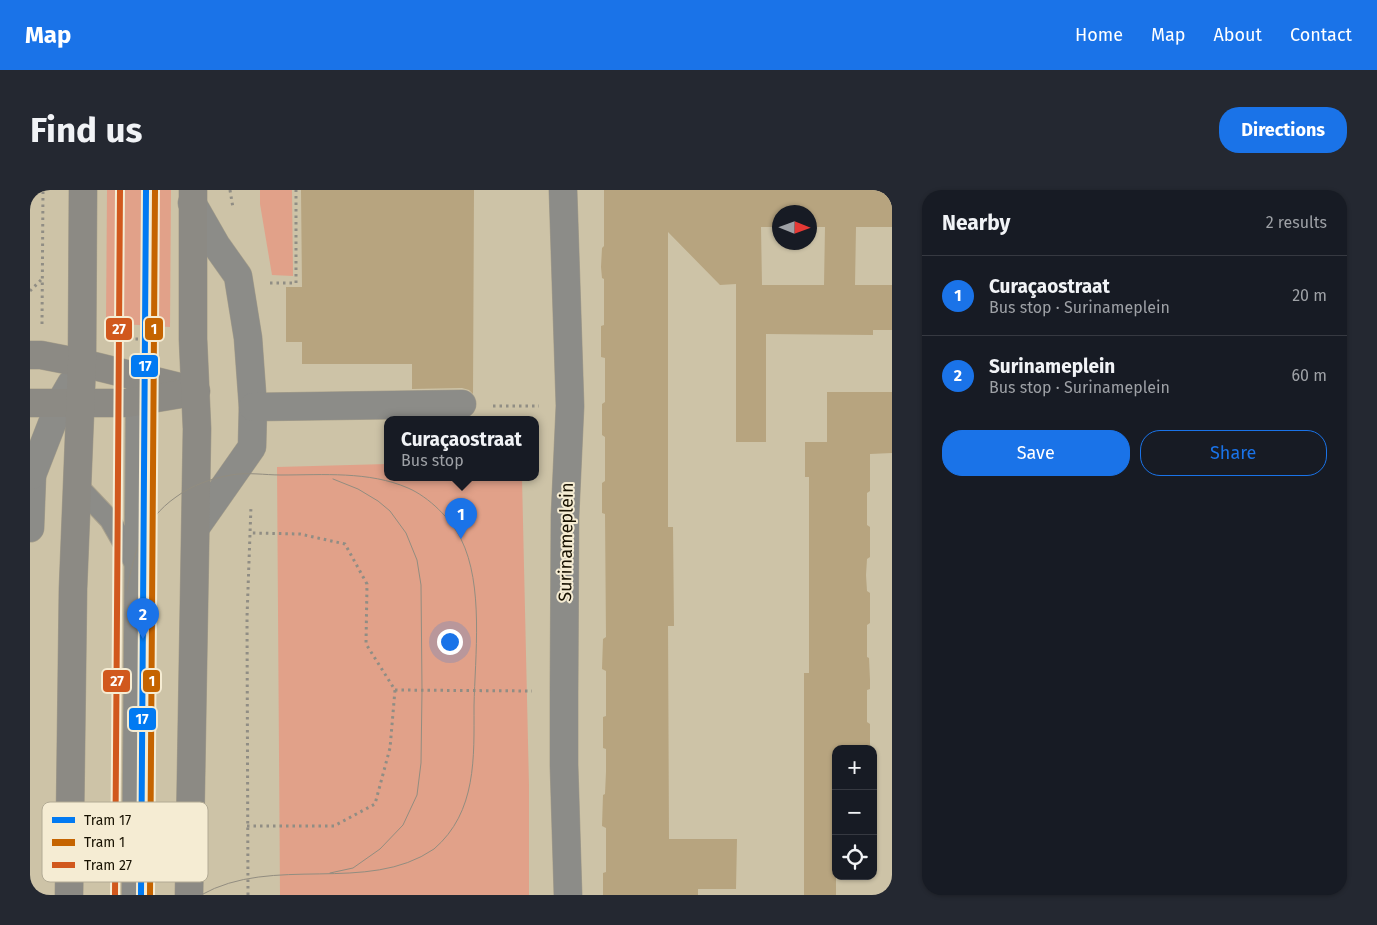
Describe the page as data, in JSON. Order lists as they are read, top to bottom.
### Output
{
  "streets": {
    "street": ["Surinameplein"]
  },
  "lines": ["tram line 17", "tram line 1", "tram line 27"],
  "legend": ["Tram 17", "Tram 1", "Tram 27"],
  "north": "right",
  "page": {
    "header": "Map",
    "nav": [
      "Home",
      "Map",
      "About",
      "Contact"
    ],
    "buttons": [
      "Directions",
      ["Save", "Share"]
    ],
    "title": "Find us",
    "heading": ["Nearby", "2 results"],
    "list": [
      {
        "mark": "1",
        "name": "Curaçaostraat",
        "note": "Bus stop · Surinameplein",
        "value": "20 m"
      },
      {
        "mark": "2",
        "name": "Surinameplein",
        "note": "Bus stop · Surinameplein",
        "value": "60 m"
      }
    ],
    "popup": ["Curaçaostraat", "Bus stop"],
    "pins": ["1", "2"],
    "map_buttons": ["+", "−"]
  }
}
